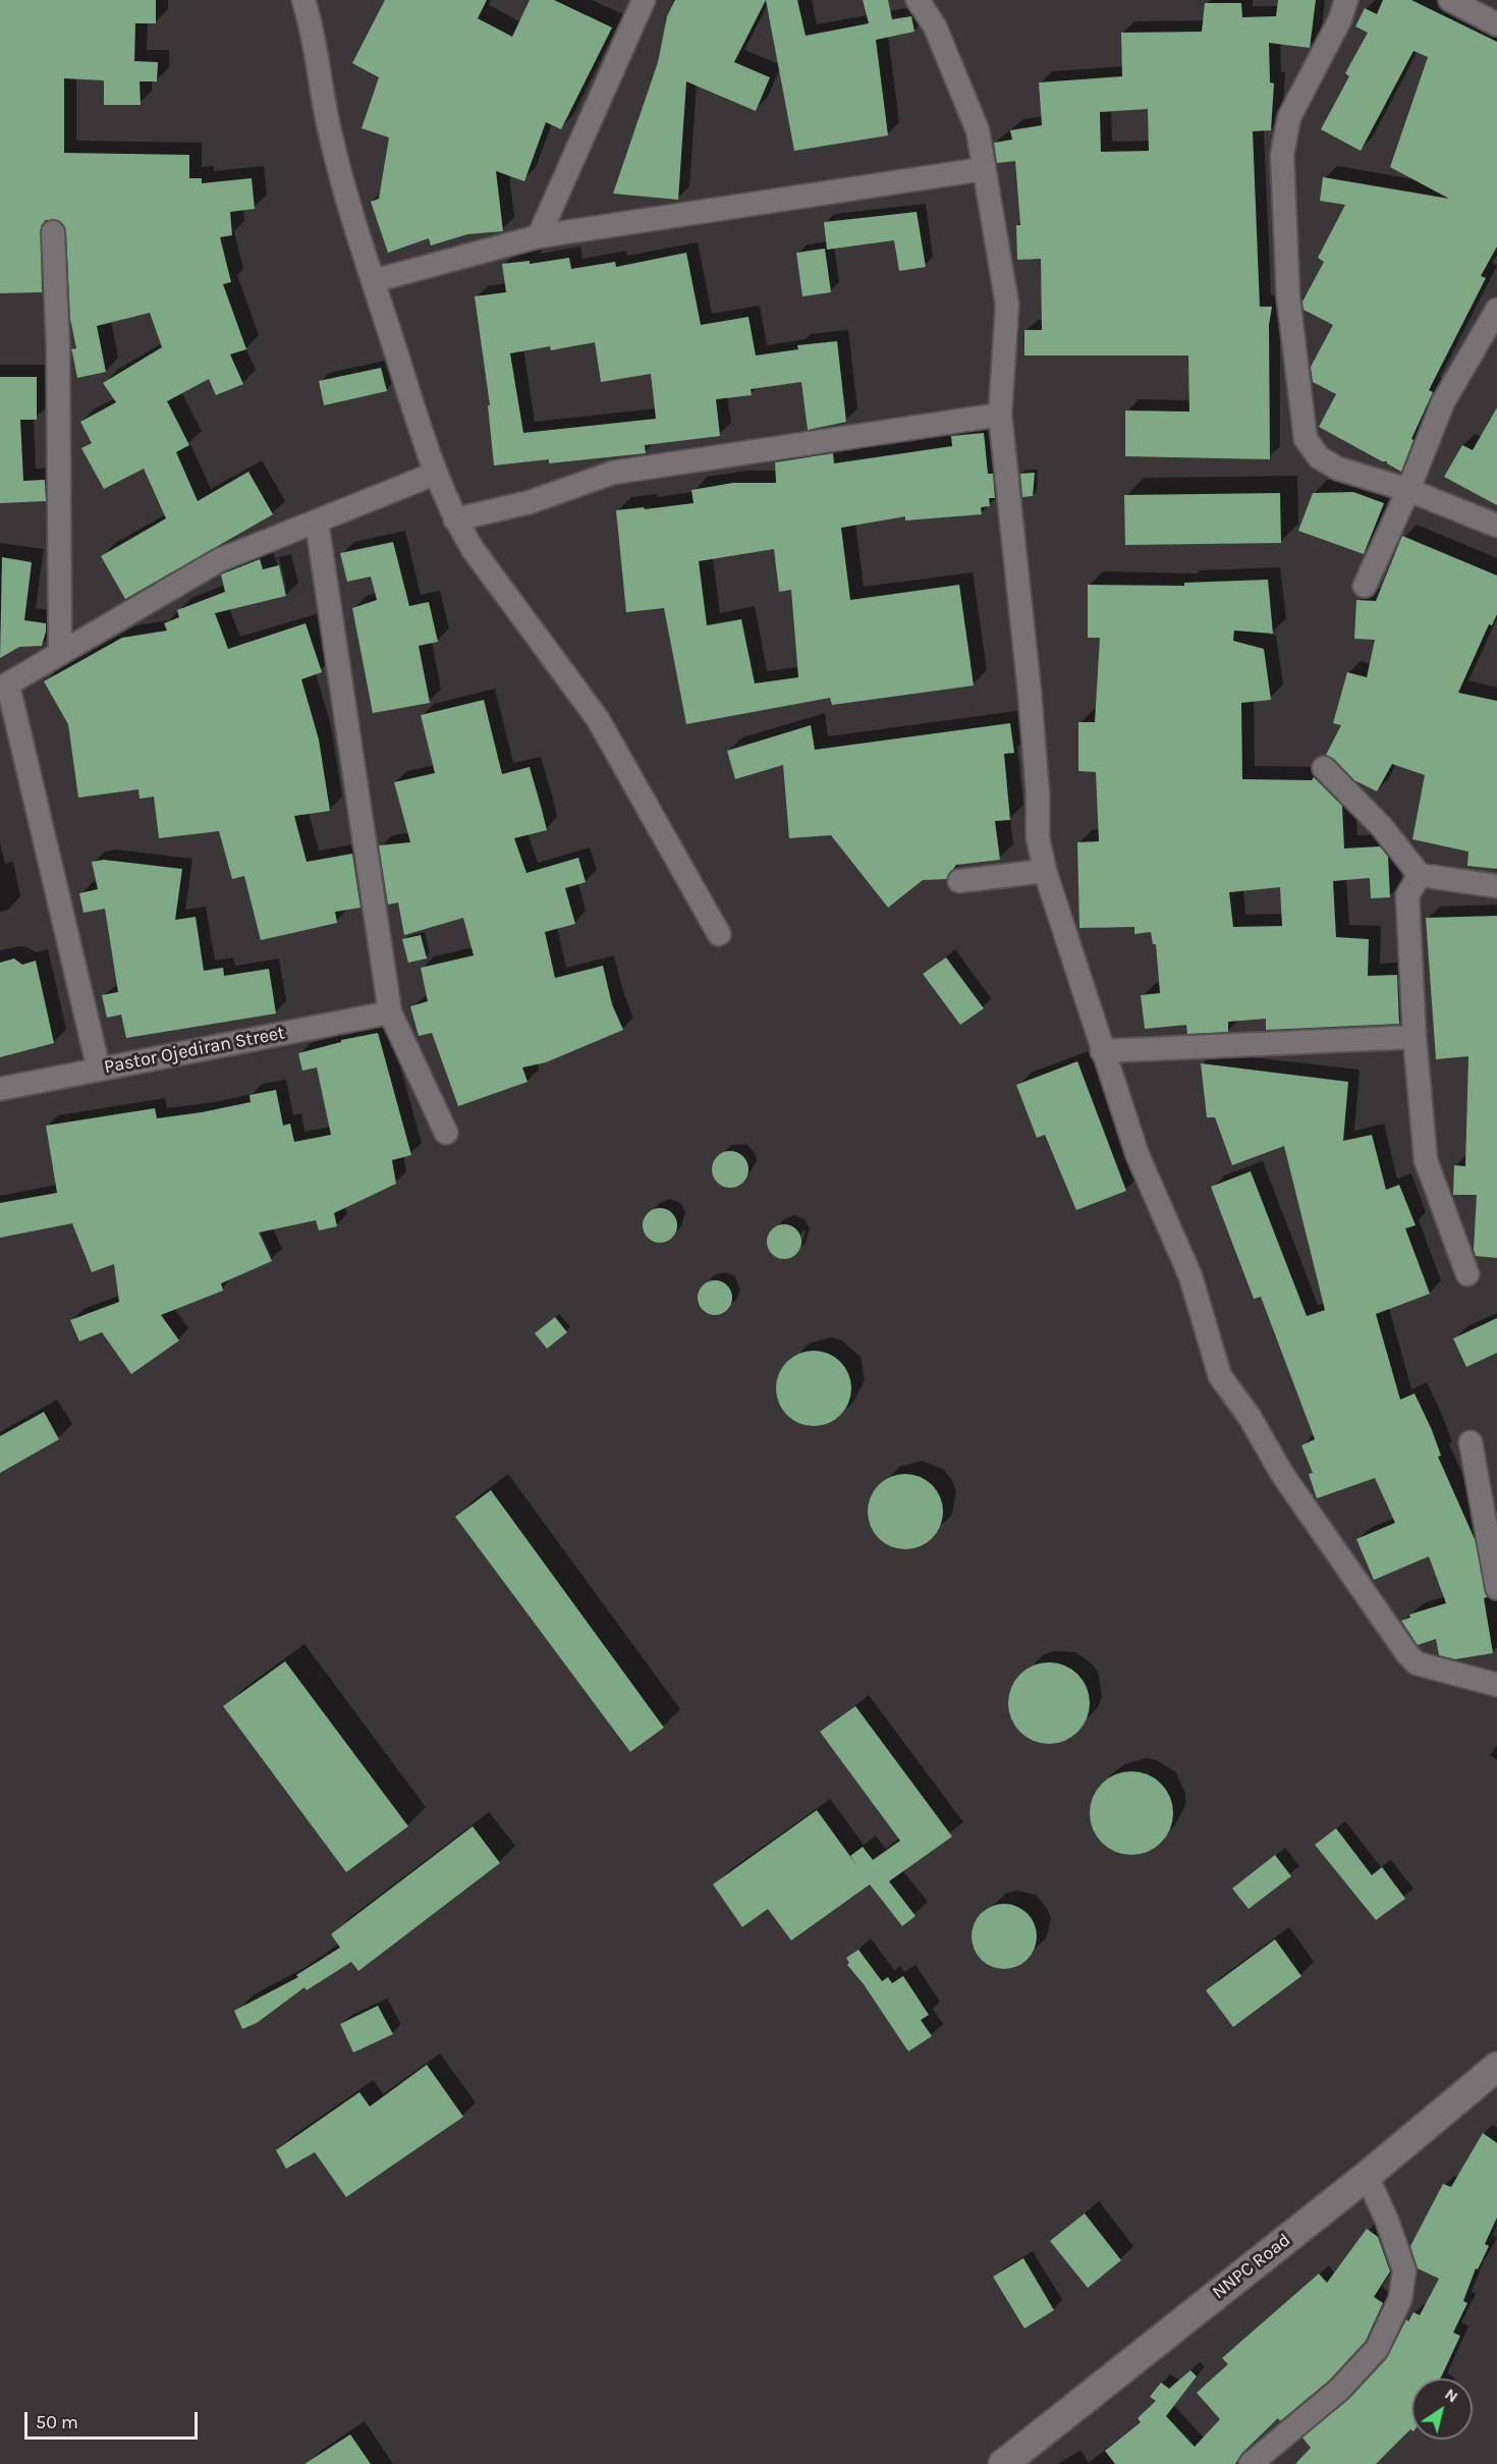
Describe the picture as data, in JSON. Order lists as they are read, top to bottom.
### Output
{
  "streets": {
    "street": ["Pastor Ojediran Street", "NNPC Road"]
  },
  "scale_bar": "50 m",
  "north": "top right"
}
